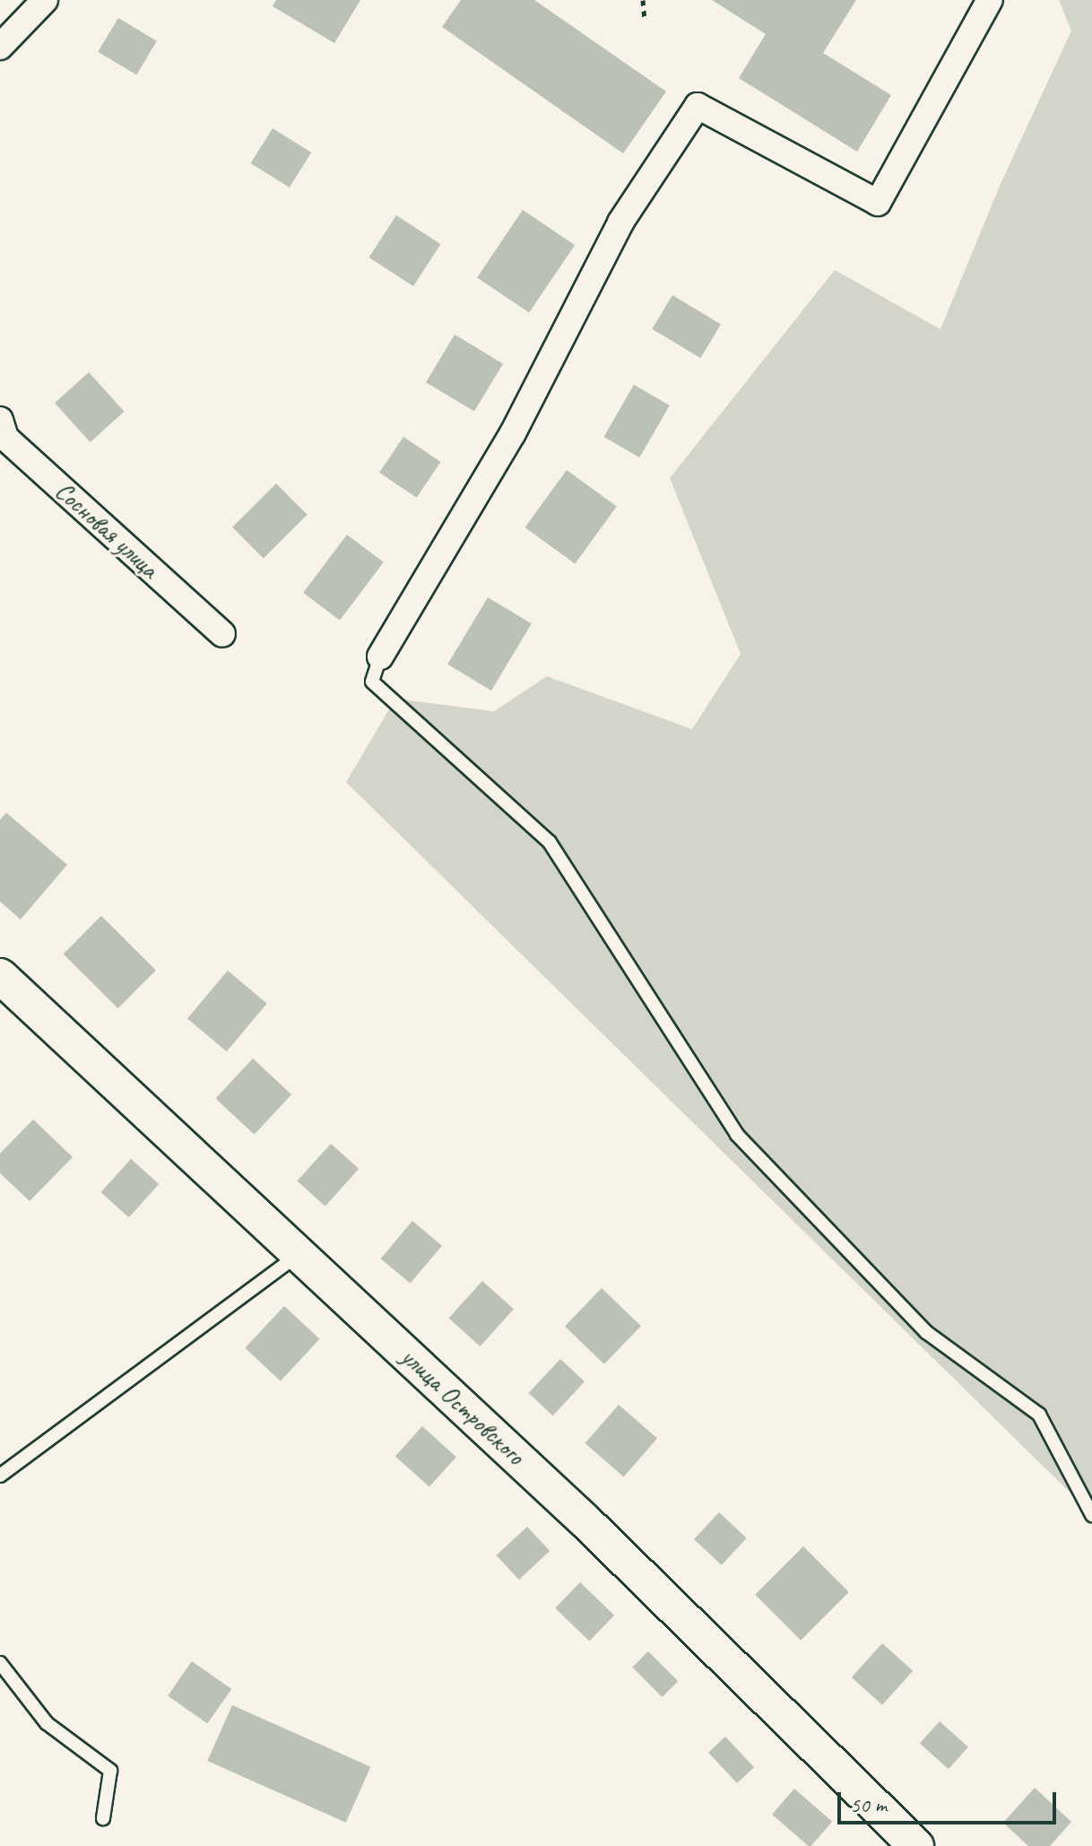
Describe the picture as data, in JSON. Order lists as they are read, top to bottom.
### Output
{
  "streets": {
    "street": ["Сосновая улица", "улица Островского"]
  },
  "scale_bar": "50 m"
}
